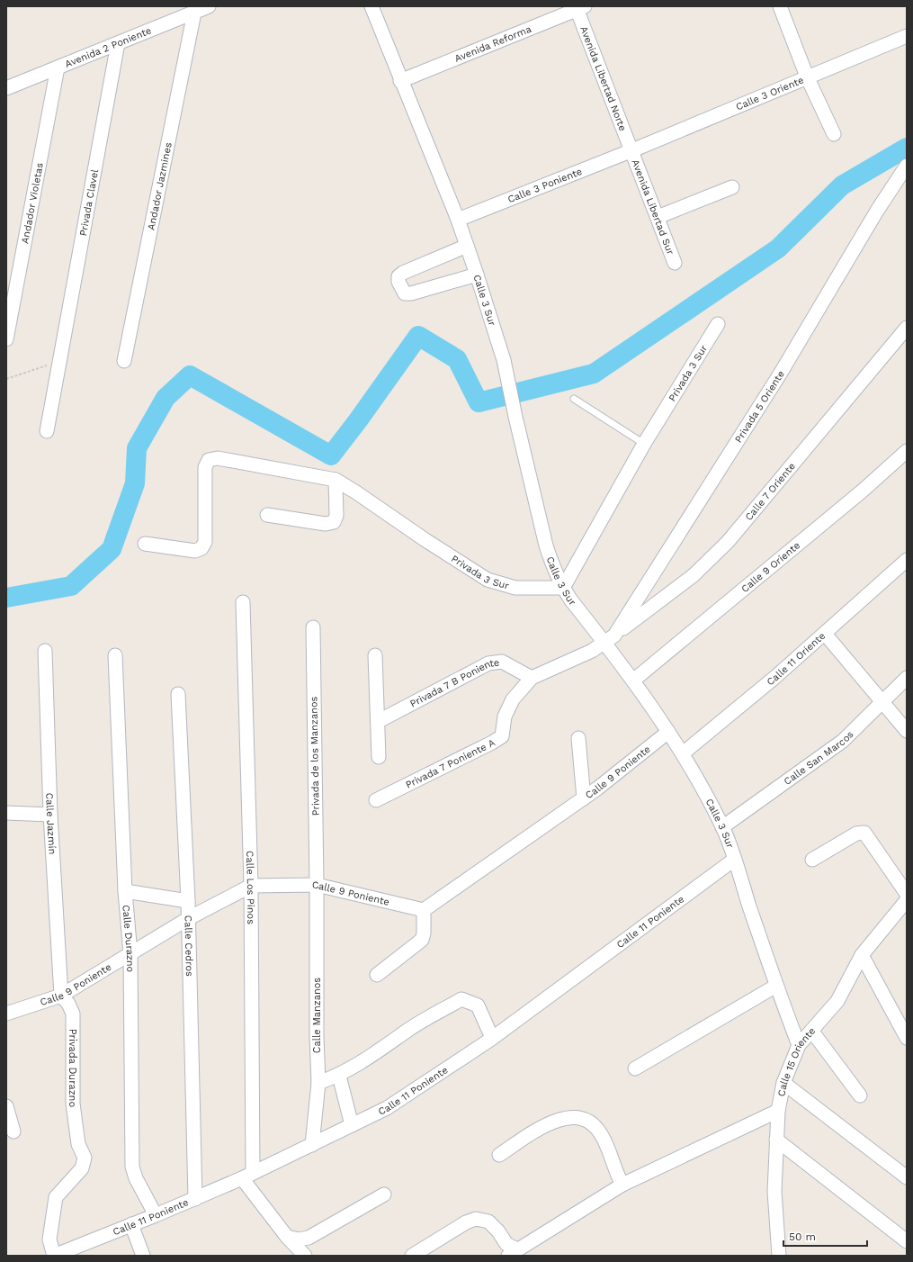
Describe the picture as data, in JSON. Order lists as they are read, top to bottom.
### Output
{
  "streets": {
    "street": [
      "Avenida Reforma",
      "Avenida 2 Poniente",
      "Avenida Libertad Norte",
      "Calle 3 Oriente",
      "Calle 3 Poniente",
      "Andador Jazmines",
      "Privada Clavel",
      "Andador Violetas",
      "Avenida Libertad Sur",
      "Calle 3 Sur",
      "Privada 3 Sur",
      "Privada 5 Oriente",
      "Calle 7 Oriente",
      "Calle 9 Oriente",
      "Calle 11 Oriente",
      "Privada 7 B Poniente",
      "Privada de los Manzanos",
      "Calle San Marcos",
      "Privada 7 Poniente A",
      "Calle 9 Poniente",
      "Calle Jazmín",
      "Calle Los Pinos",
      "Calle 11 Poniente",
      "Calle Durazno",
      "Calle Cedros",
      "Calle Manzanos",
      "Calle 15 Oriente",
      "Privada Durazno"
    ]
  },
  "crossings": [
    ["Avenida Reforma", "Avenida Libertad Norte"],
    ["Avenida Reforma", "Calle 3 Sur"],
    ["Avenida 2 Poniente", "Andador Jazmines"],
    ["Avenida 2 Poniente", "Privada Clavel"],
    ["Avenida 2 Poniente", "Andador Violetas"],
    ["Avenida Libertad Norte", "Calle 3 Oriente"],
    ["Avenida Libertad Norte", "Calle 3 Poniente"],
    ["Avenida Libertad Norte", "Avenida Libertad Sur"],
    ["Calle 3 Oriente", "Calle 3 Poniente"],
    ["Calle 3 Oriente", "Avenida Libertad Sur"],
    ["Calle 3 Poniente", "Avenida Libertad Sur"],
    ["Calle 3 Poniente", "Calle 3 Sur"],
    ["Calle 3 Sur", "Privada 3 Sur"],
    ["Calle 3 Sur", "Privada 5 Oriente"],
    ["Calle 3 Sur", "Calle 7 Oriente"],
    ["Calle 3 Sur", "Calle 9 Oriente"],
    ["Calle 3 Sur", "Calle 11 Oriente"],
    ["Calle 3 Sur", "Calle San Marcos"],
    ["Calle 3 Sur", "Calle 9 Poniente"],
    ["Calle 3 Sur", "Calle 11 Poniente"],
    ["Calle 3 Sur", "Calle 15 Oriente"],
    ["Privada 5 Oriente", "Calle 7 Oriente"],
    ["Calle 7 Oriente", "Privada 7 B Poniente"],
    ["Calle 7 Oriente", "Privada 7 Poniente A"],
    ["Privada 7 B Poniente", "Privada 7 Poniente A"],
    ["Privada de los Manzanos", "Calle 9 Poniente"],
    ["Privada de los Manzanos", "Calle Manzanos"],
    ["Calle 9 Poniente", "Calle Jazmín"],
    ["Calle 9 Poniente", "Calle Los Pinos"],
    ["Calle 9 Poniente", "Calle Durazno"],
    ["Calle 9 Poniente", "Calle Cedros"],
    ["Calle 9 Poniente", "Calle Manzanos"],
    ["Calle 9 Poniente", "Privada Durazno"],
    ["Calle Jazmín", "Privada Durazno"],
    ["Calle Los Pinos", "Calle 11 Poniente"],
    ["Calle 11 Poniente", "Calle Durazno"],
    ["Calle 11 Poniente", "Calle Cedros"],
    ["Calle 11 Poniente", "Calle Manzanos"],
    ["Calle 11 Poniente", "Privada Durazno"]
  ],
  "scale_bar": "50 m"
}
